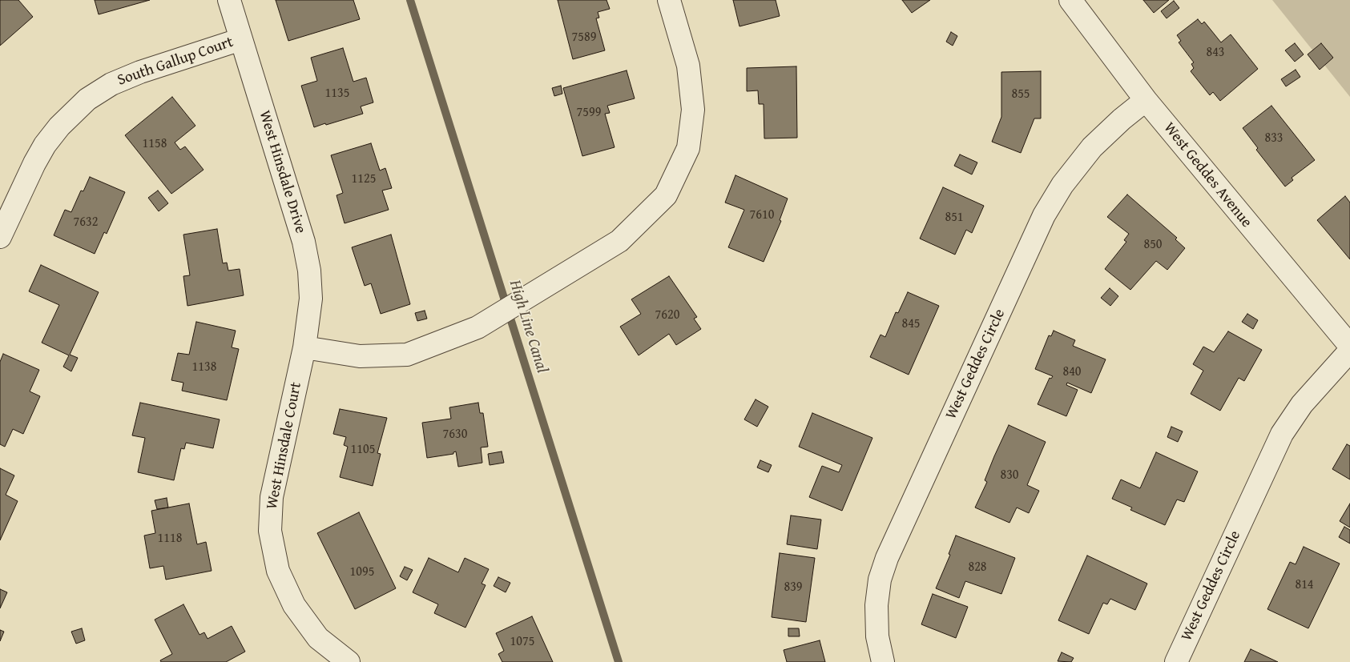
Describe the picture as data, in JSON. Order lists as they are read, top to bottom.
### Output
{
  "streets": {
    "street": [
      "South Gallup Court",
      "West Hinsdale Drive",
      "West Geddes Avenue",
      "West Geddes Circle",
      "West Hinsdale Court"
    ]
  },
  "crossings": [
    ["South Gallup Court", "West Hinsdale Drive"],
    ["West Hinsdale Drive", "West Hinsdale Court"],
    ["West Geddes Avenue", "West Geddes Circle"]
  ],
  "water": ["High Line Canal"],
  "house_numbers": [
    "7589",
    "843",
    "1135",
    "855",
    "7599",
    "833",
    "1158",
    "1125",
    "7610",
    "851",
    "7632",
    "850",
    "7620",
    "845",
    "1138",
    "840",
    "7630",
    "1105",
    "830",
    "1118",
    "828",
    "1095",
    "814",
    "839",
    "1075"
  ]
}
